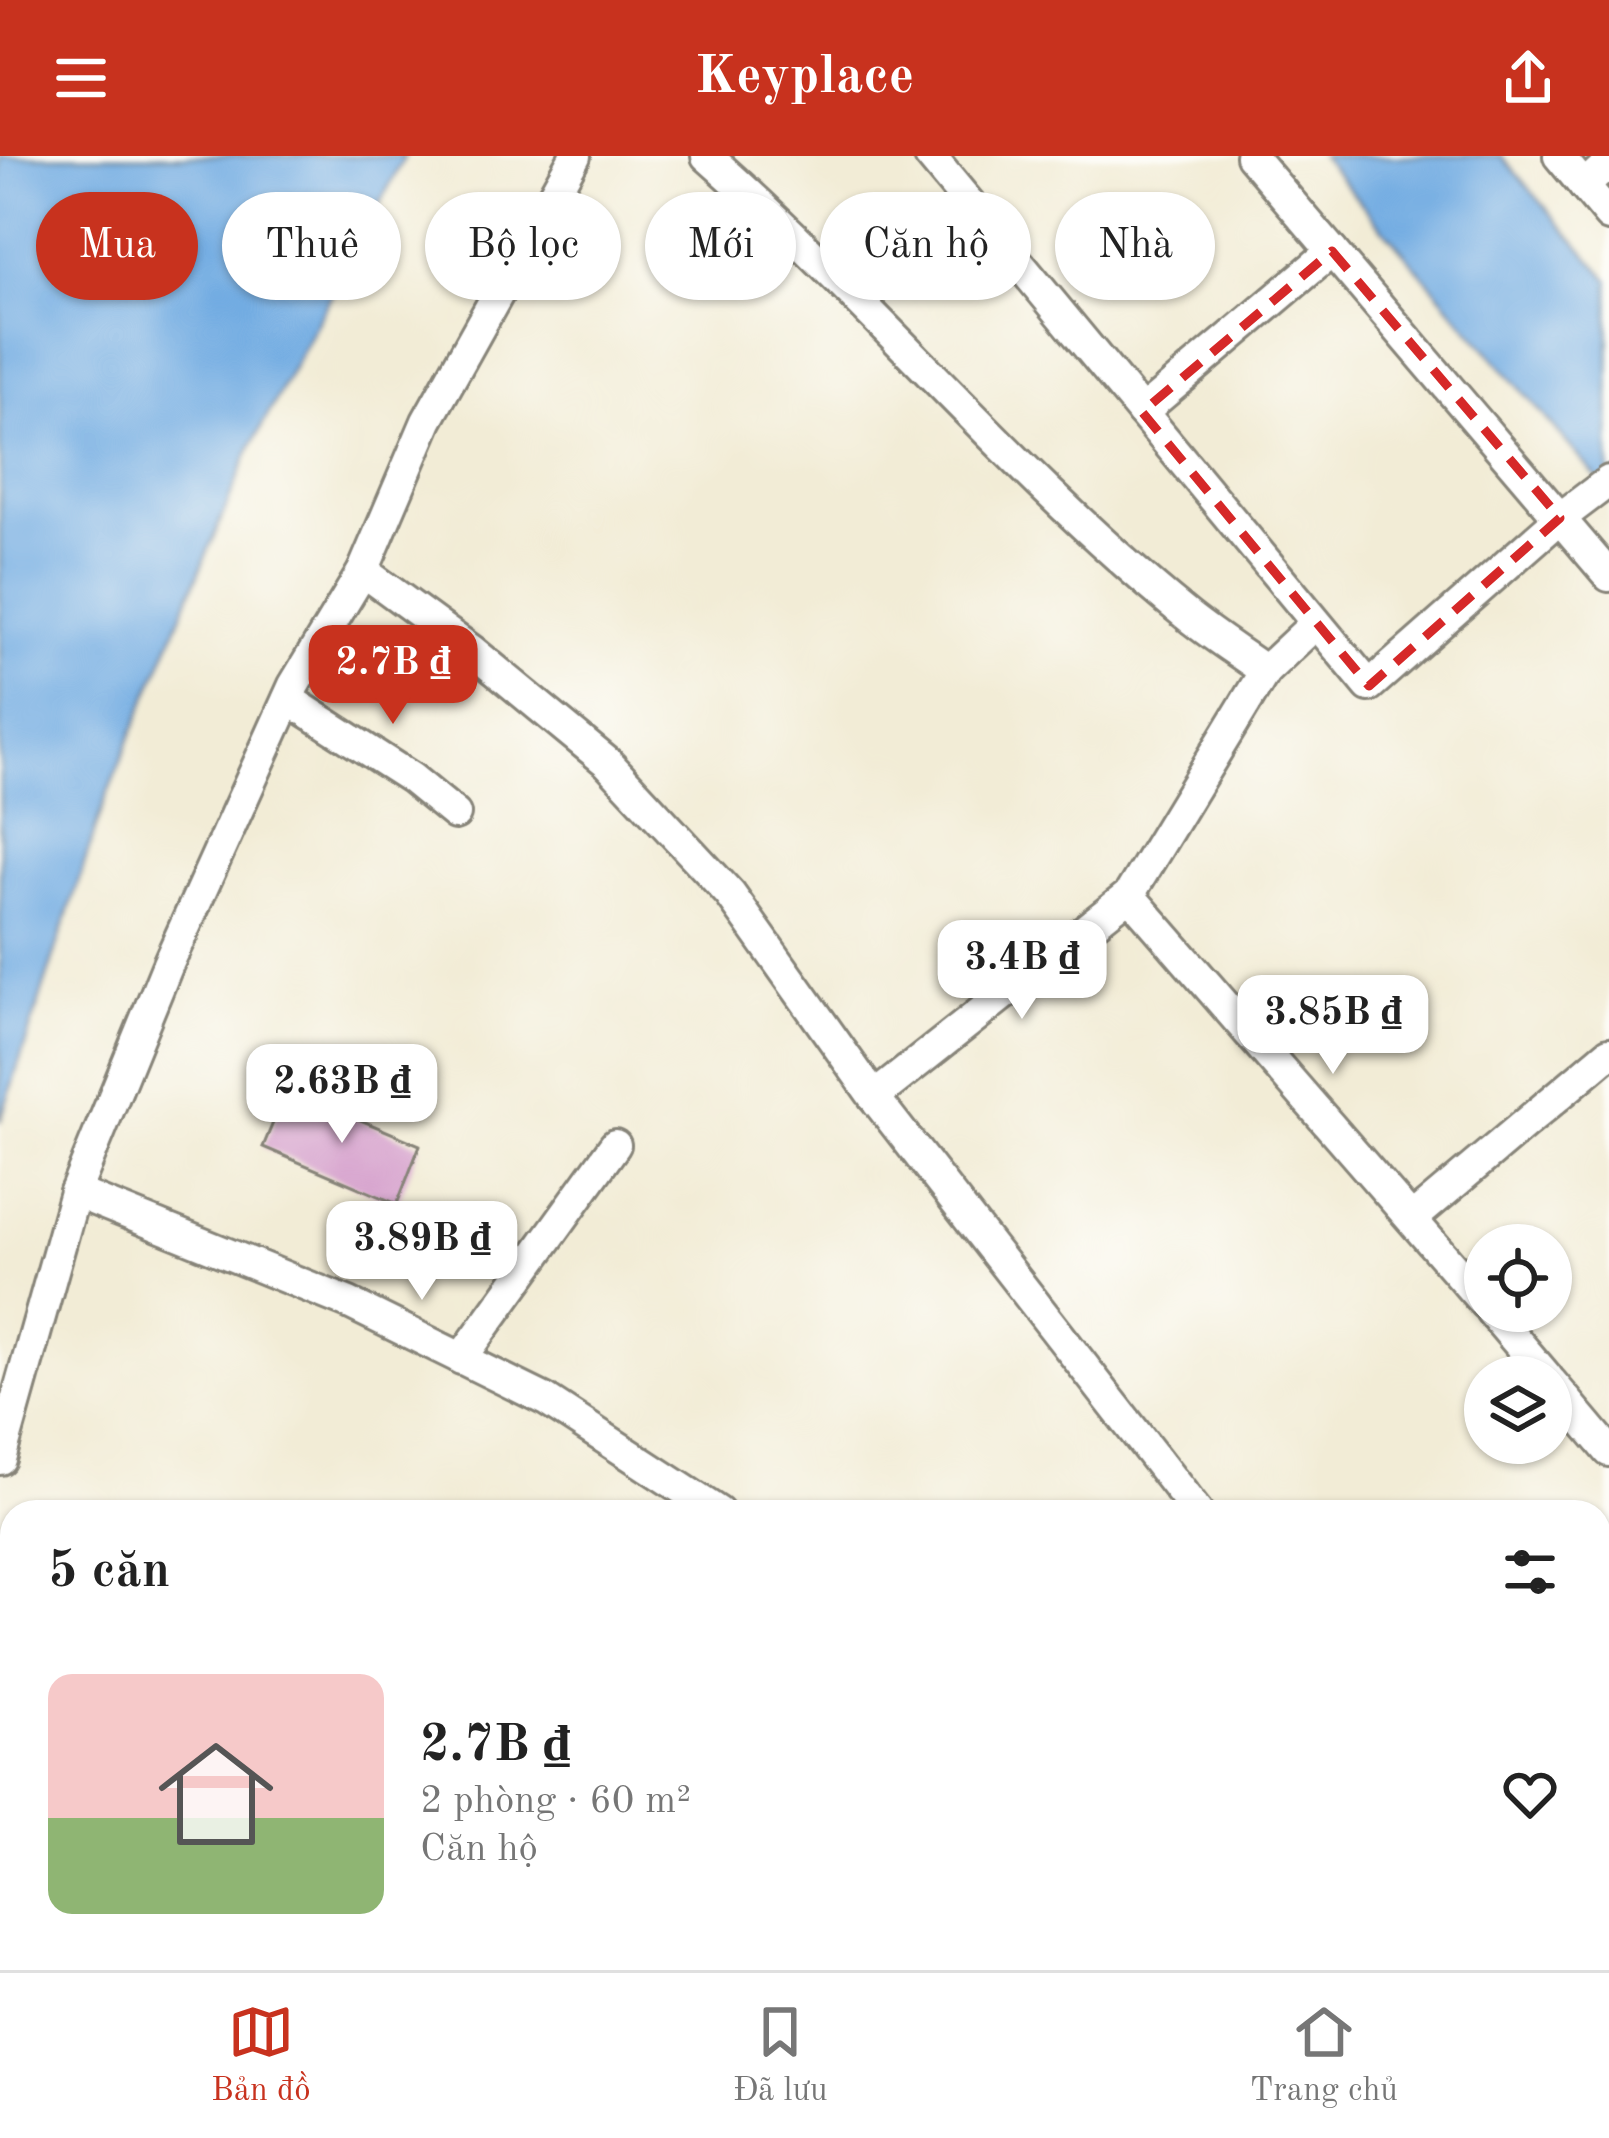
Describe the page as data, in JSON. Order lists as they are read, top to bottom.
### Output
{
  "page": {
    "header": "Keyplace",
    "chip": [
      "Mua",
      "Thuê",
      "Bộ lọc",
      "Mới",
      "Căn hộ",
      "Nhà"
    ],
    "price": [
      "2.7B ₫",
      "3.4B ₫",
      "3.85B ₫",
      "2.63B ₫",
      "3.89B ₫"
    ],
    "heading": "5 căn",
    "list": [
      {
        "name": "2.7B ₫",
        "note": "2 phòng · 60 m² · Căn hộ"
      }
    ],
    "tabs": ["Bản đồ", "Đã lưu", "Trang chủ"]
  }
}
